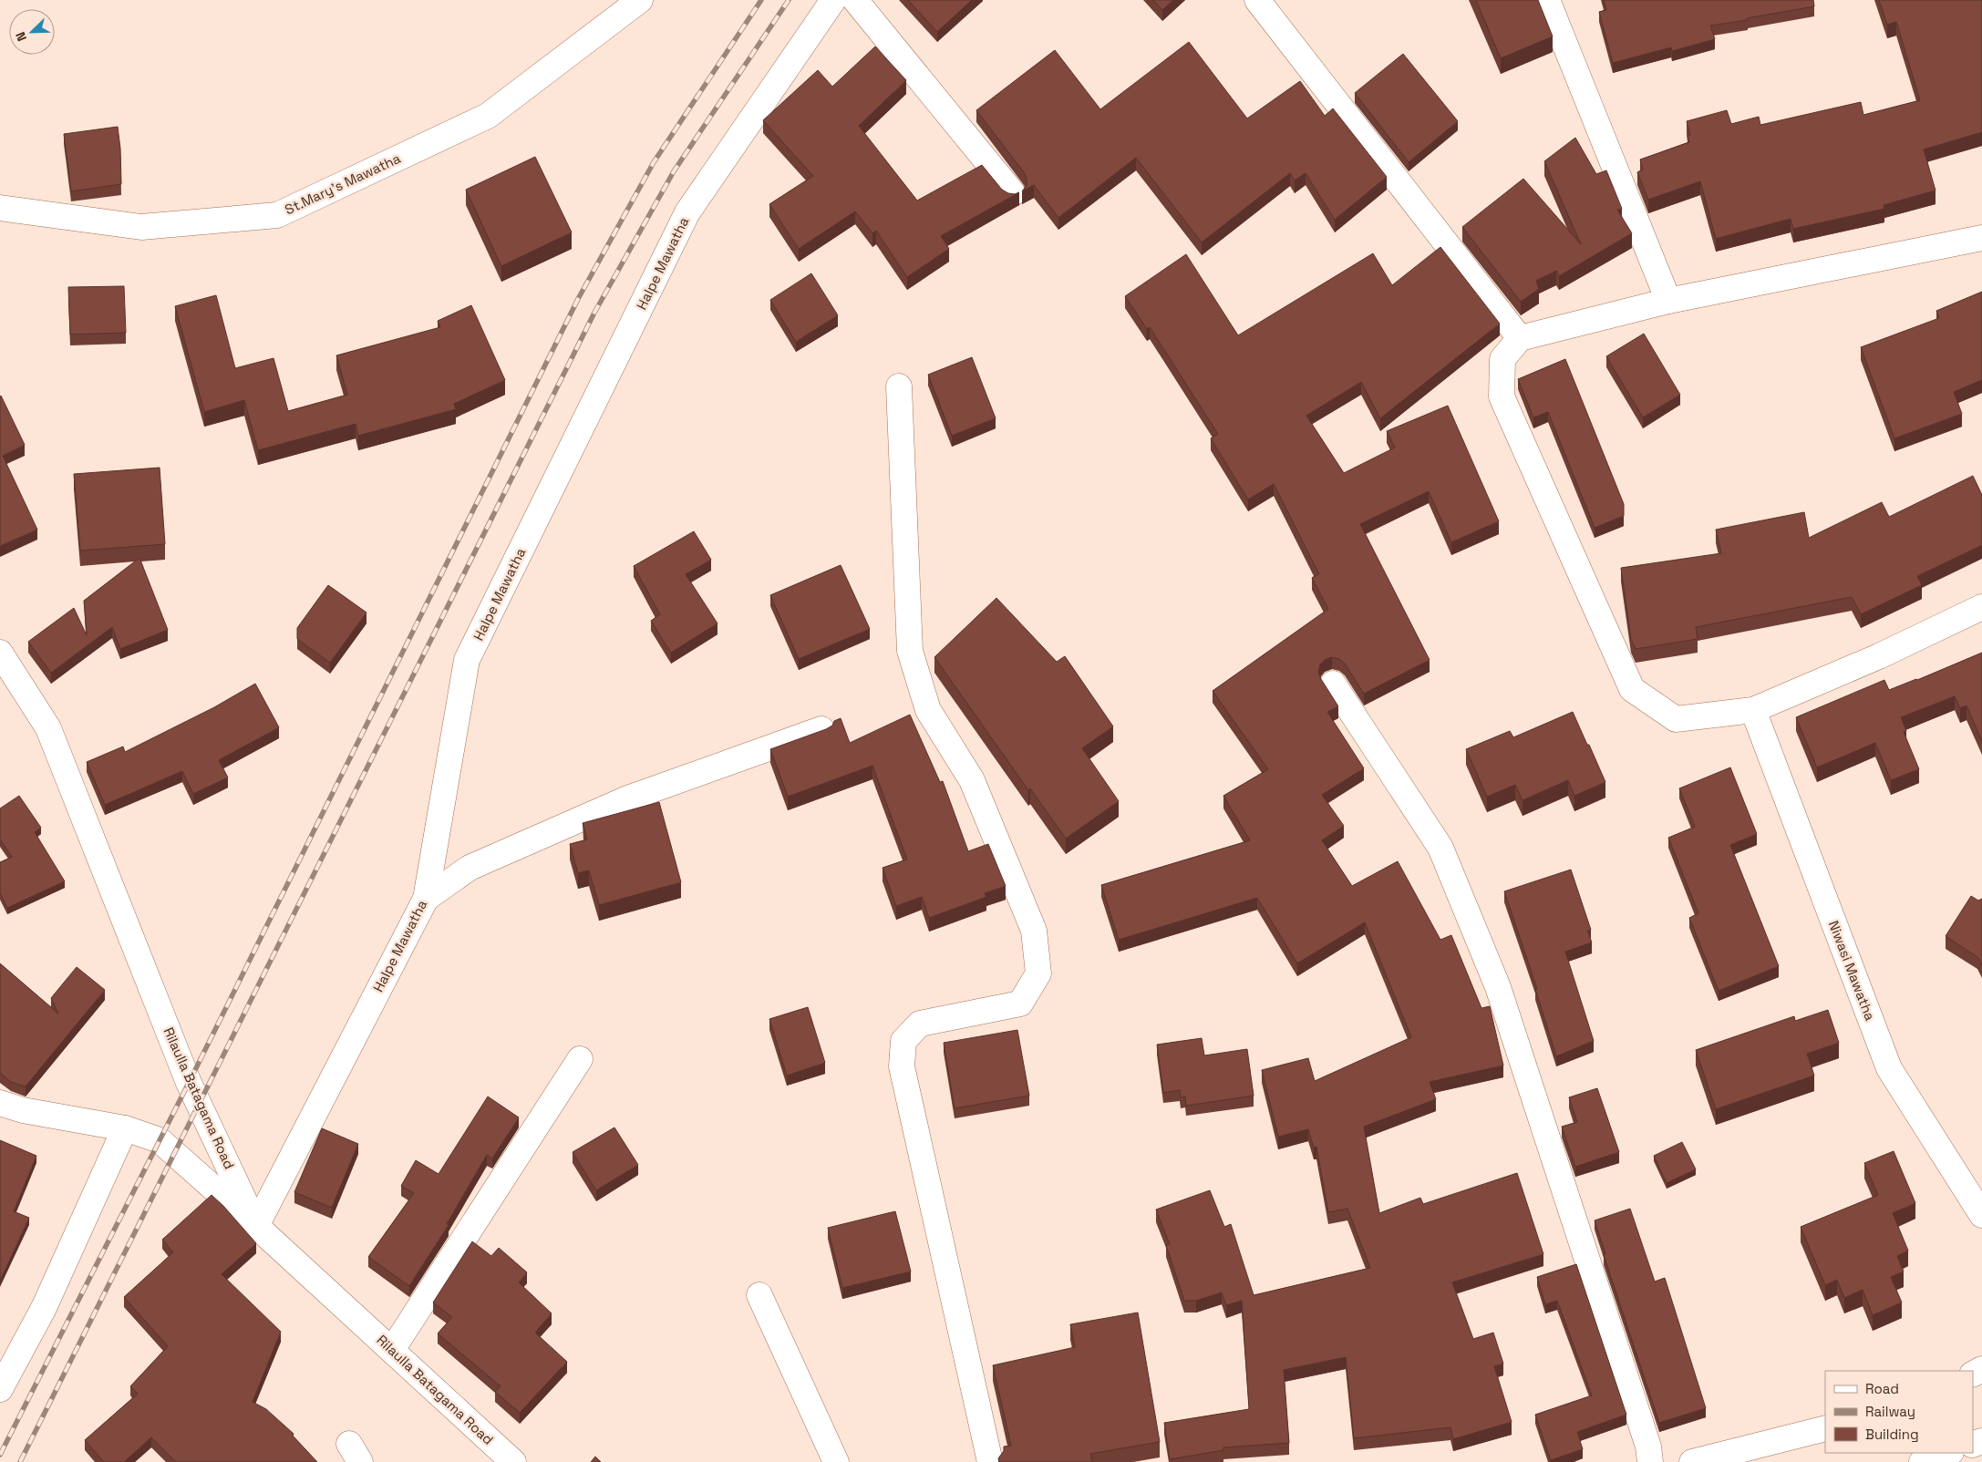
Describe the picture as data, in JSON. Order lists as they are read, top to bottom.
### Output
{
  "streets": {
    "main road": [
      "St.Mary's Mawatha",
      "Halpe Mawatha",
      "Niwasi Mawatha",
      "Rilaulla Batagama Road"
    ]
  },
  "crossings": [
    ["Halpe Mawatha", "Rilaulla Batagama Road"]
  ],
  "legend": ["Road", "Railway", "Building"],
  "north": "bottom left"
}
